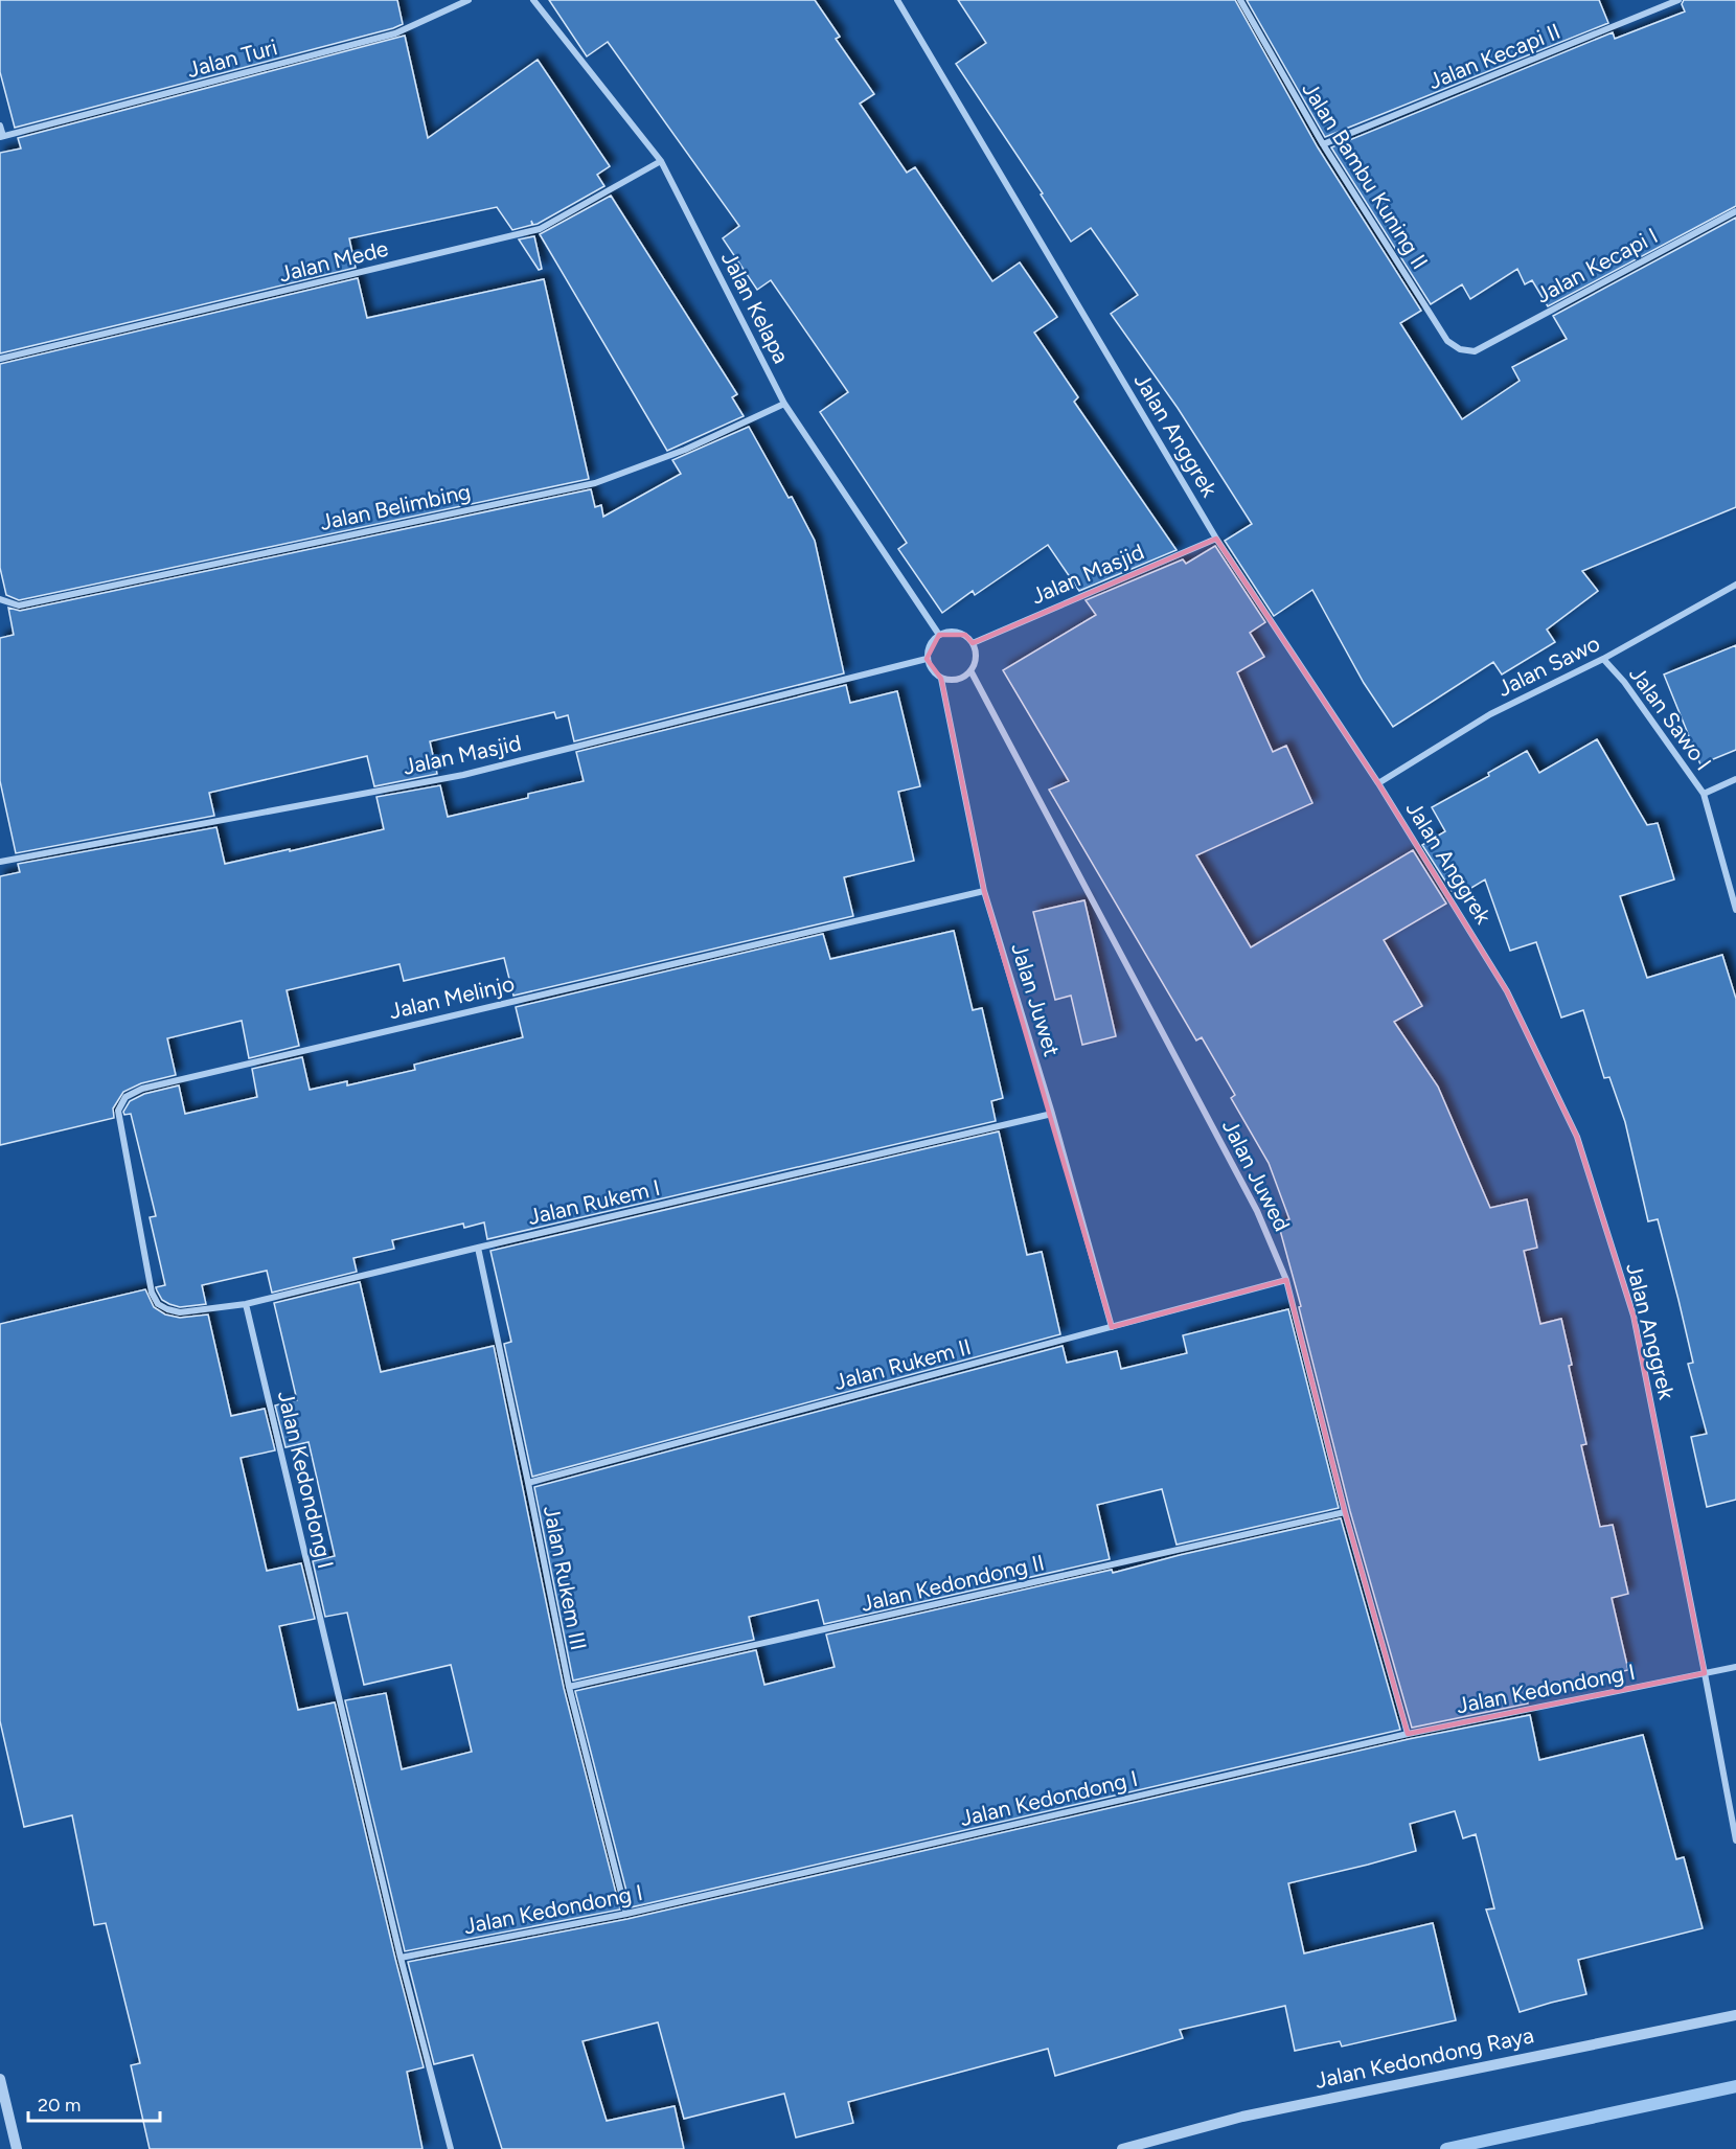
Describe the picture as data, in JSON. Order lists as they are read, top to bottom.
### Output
{
  "streets": {
    "street": [
      "Jalan Kecapi II",
      "Jalan Turi",
      "Jalan Bambu Kuning II",
      "Jalan Mede",
      "Jalan Kecapi I",
      "Jalan Kelapa",
      "Jalan Anggrek",
      "Jalan Belimbing",
      "Jalan Masjid",
      "Jalan Sawo",
      "Jalan Sawo I",
      "Jalan Melinjo",
      "Jalan Juwet",
      "Jalan Juwed",
      "Jalan Rukem I",
      "Jalan Rukem II",
      "Jalan Kedondong I",
      "Jalan Rukem III",
      "Jalan Kedondong II",
      "Jalan Kedondong Raya"
    ]
  },
  "crossings": [
    ["Jalan Kecapi II", "Jalan Bambu Kuning II"],
    ["Jalan Bambu Kuning II", "Jalan Kecapi I"],
    ["Jalan Mede", "Jalan Kelapa"],
    ["Jalan Kelapa", "Jalan Belimbing"],
    ["Jalan Kelapa", "Jalan Masjid"],
    ["Jalan Kelapa", "Jalan Juwet"],
    ["Jalan Kelapa", "Jalan Juwed"],
    ["Jalan Anggrek", "Jalan Masjid"],
    ["Jalan Anggrek", "Jalan Sawo"],
    ["Jalan Anggrek", "Jalan Kedondong I"],
    ["Jalan Masjid", "Jalan Juwet"],
    ["Jalan Masjid", "Jalan Juwed"],
    ["Jalan Sawo", "Jalan Sawo I"],
    ["Jalan Melinjo", "Jalan Juwet"],
    ["Jalan Melinjo", "Jalan Rukem I"],
    ["Jalan Juwet", "Jalan Juwed"],
    ["Jalan Juwet", "Jalan Rukem I"],
    ["Jalan Juwet", "Jalan Rukem II"],
    ["Jalan Juwed", "Jalan Rukem II"],
    ["Jalan Juwed", "Jalan Kedondong I"],
    ["Jalan Juwed", "Jalan Kedondong II"],
    ["Jalan Rukem I", "Jalan Kedondong I"],
    ["Jalan Rukem I", "Jalan Rukem III"],
    ["Jalan Rukem II", "Jalan Rukem III"],
    ["Jalan Kedondong I", "Jalan Rukem III"],
    ["Jalan Rukem III", "Jalan Kedondong II"]
  ],
  "scale_bar": "20 m"
}
